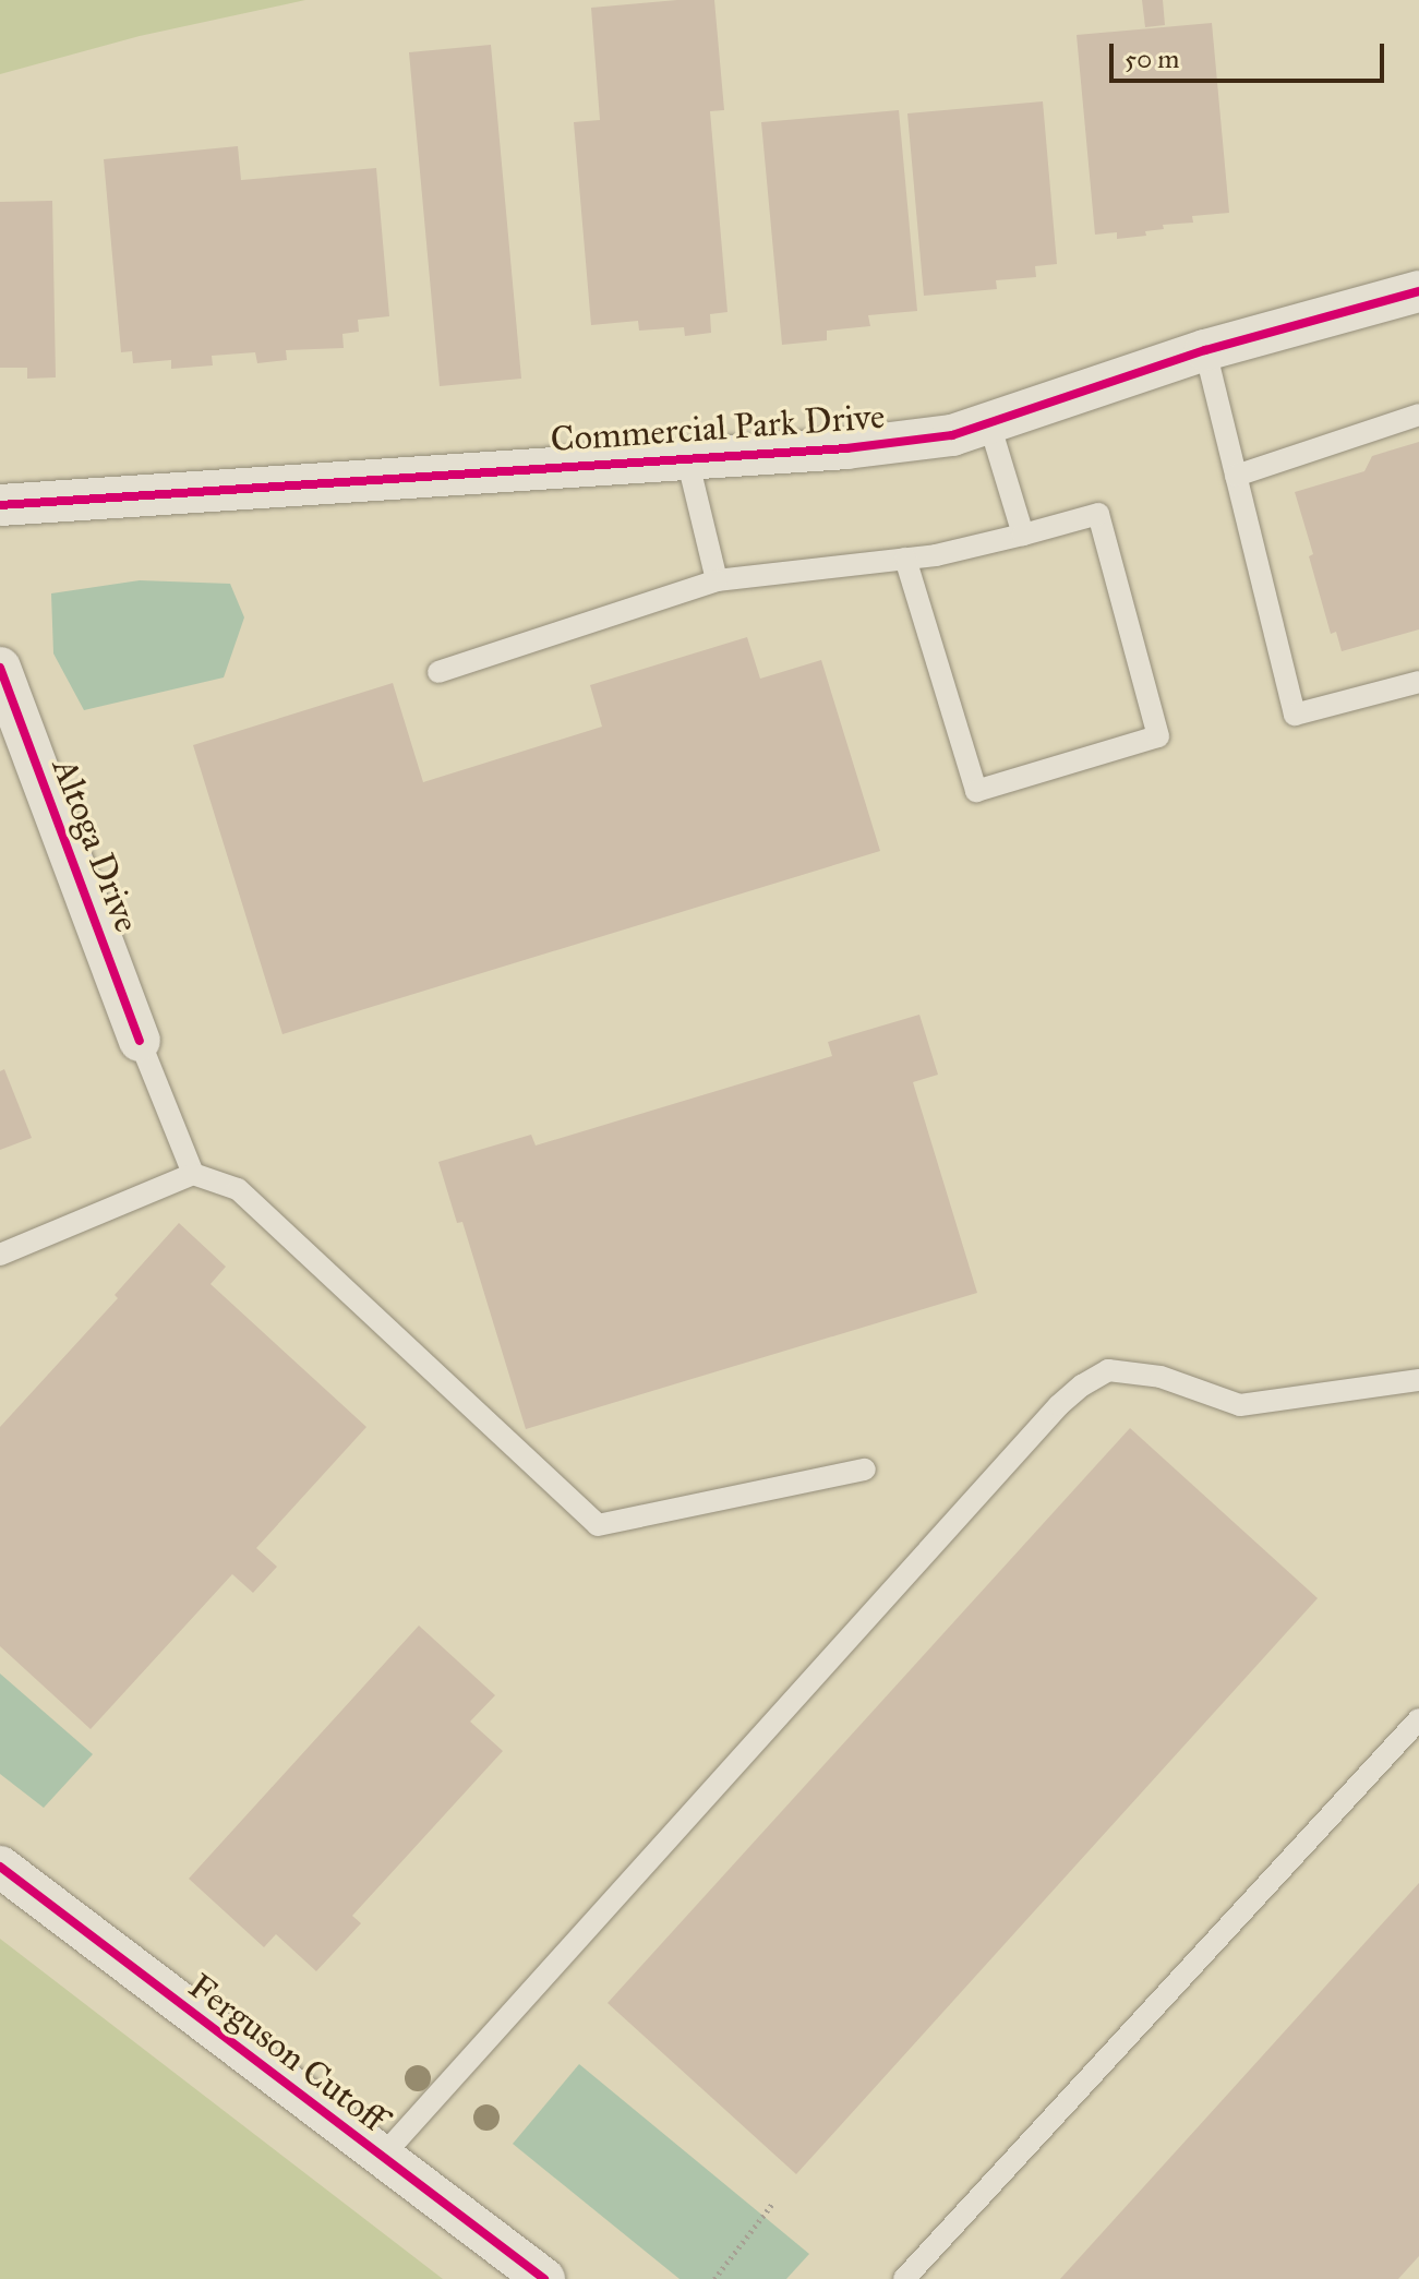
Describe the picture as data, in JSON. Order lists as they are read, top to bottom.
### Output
{
  "streets": {
    "street": ["Commercial Park Drive", "Altoga Drive", "Ferguson Cutoff"]
  },
  "scale_bar": "50 m"
}
